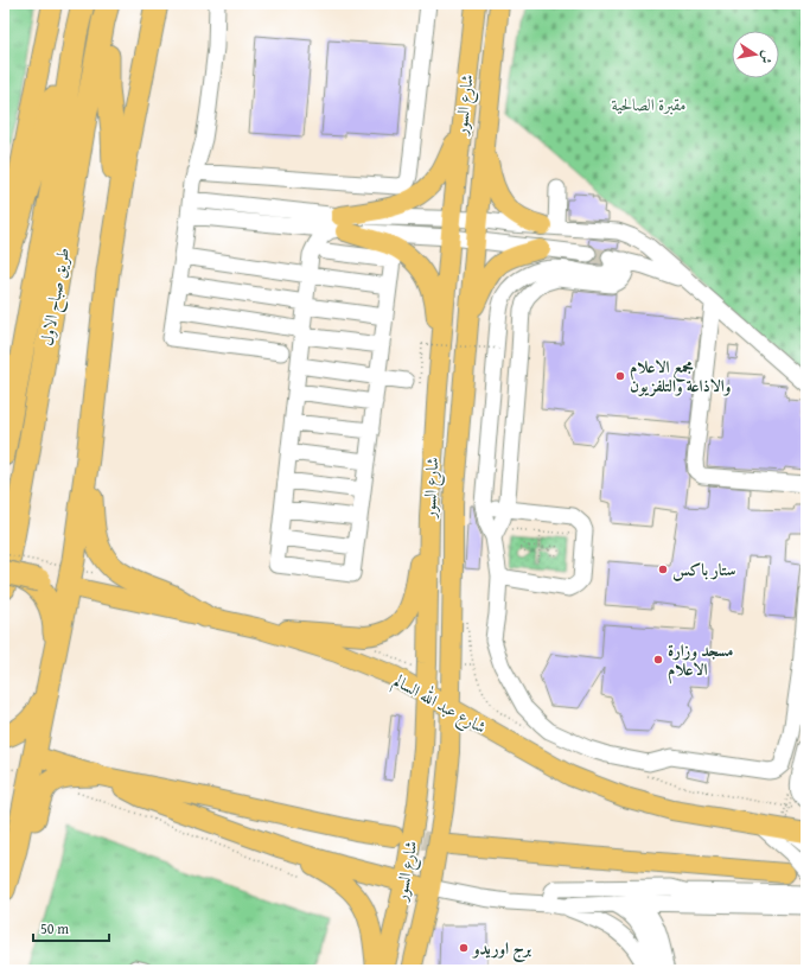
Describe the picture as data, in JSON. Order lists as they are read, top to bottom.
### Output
{
  "streets": {
    "highway": ["طريق صباح الاول"],
    "main road": ["شارع السور", "شارع عبد الله السالم"]
  },
  "crossings": [
    ["شارع السور", "شارع عبد الله السالم"]
  ],
  "parks": ["مقبرة الصالحية"],
  "places": [
    "مجمع الاعلام والاذاعة والتلفزيون",
    "ستار باكس",
    "مسجد وزارة الاعلام",
    "برج اوريدو"
  ],
  "scale_bar": "50 m",
  "north": "right"
}
